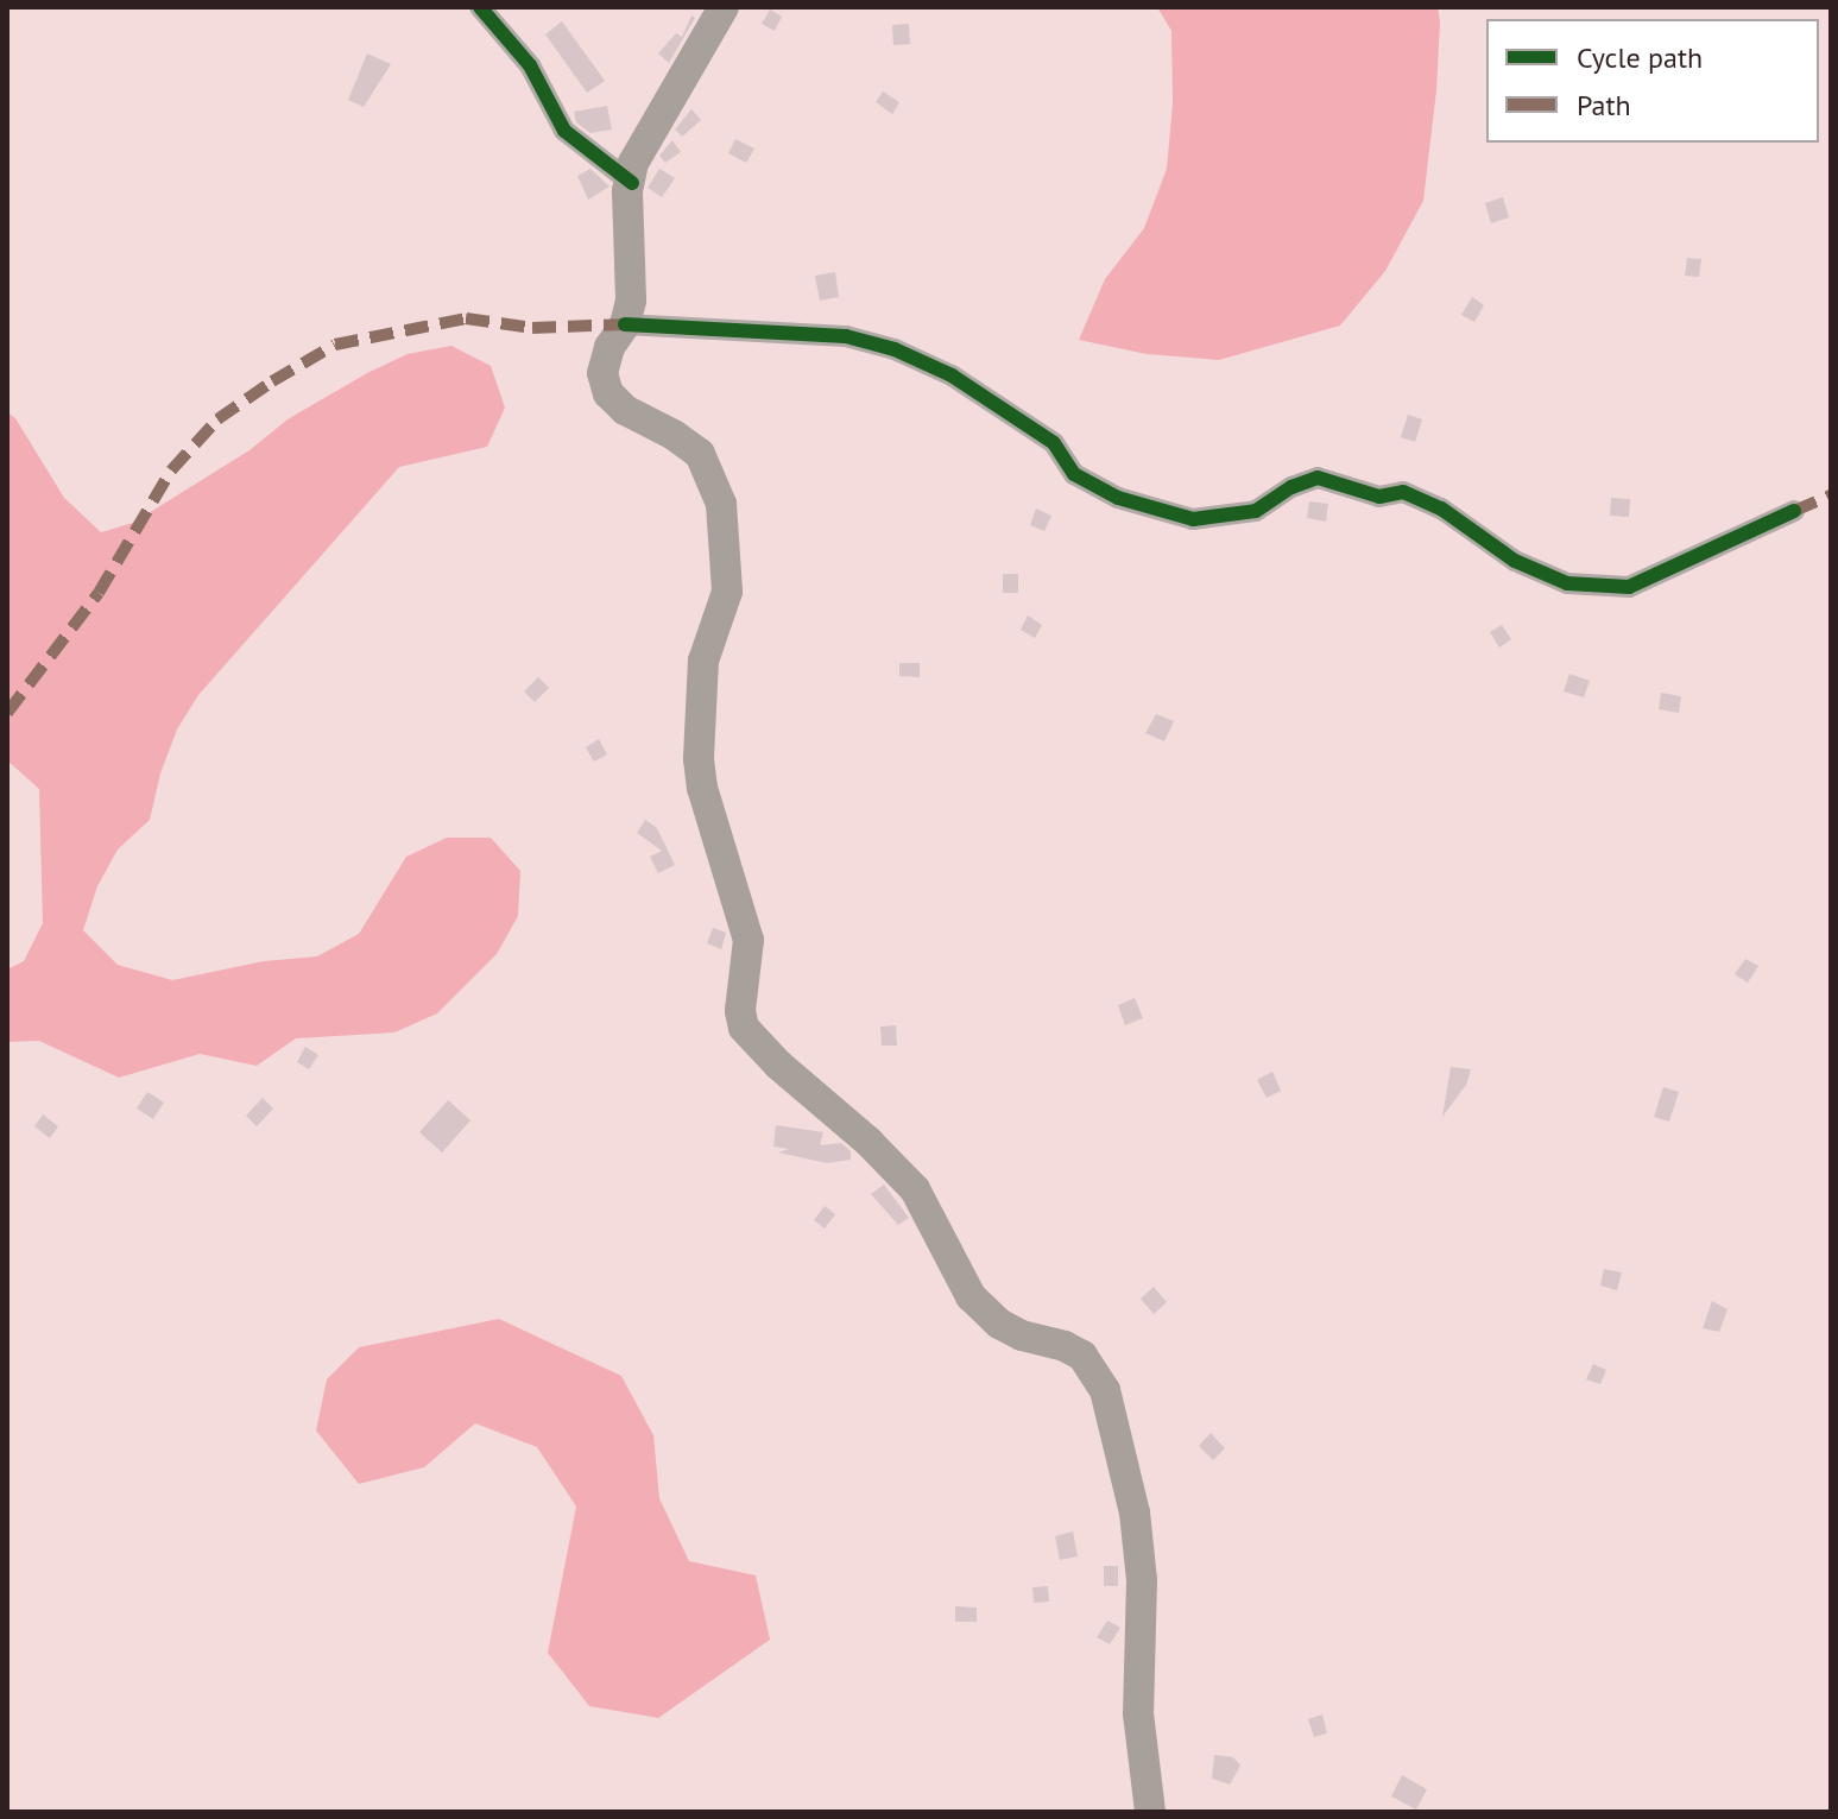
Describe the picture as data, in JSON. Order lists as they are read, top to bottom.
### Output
{
  "legend": ["Cycle path", "Path"]
}
